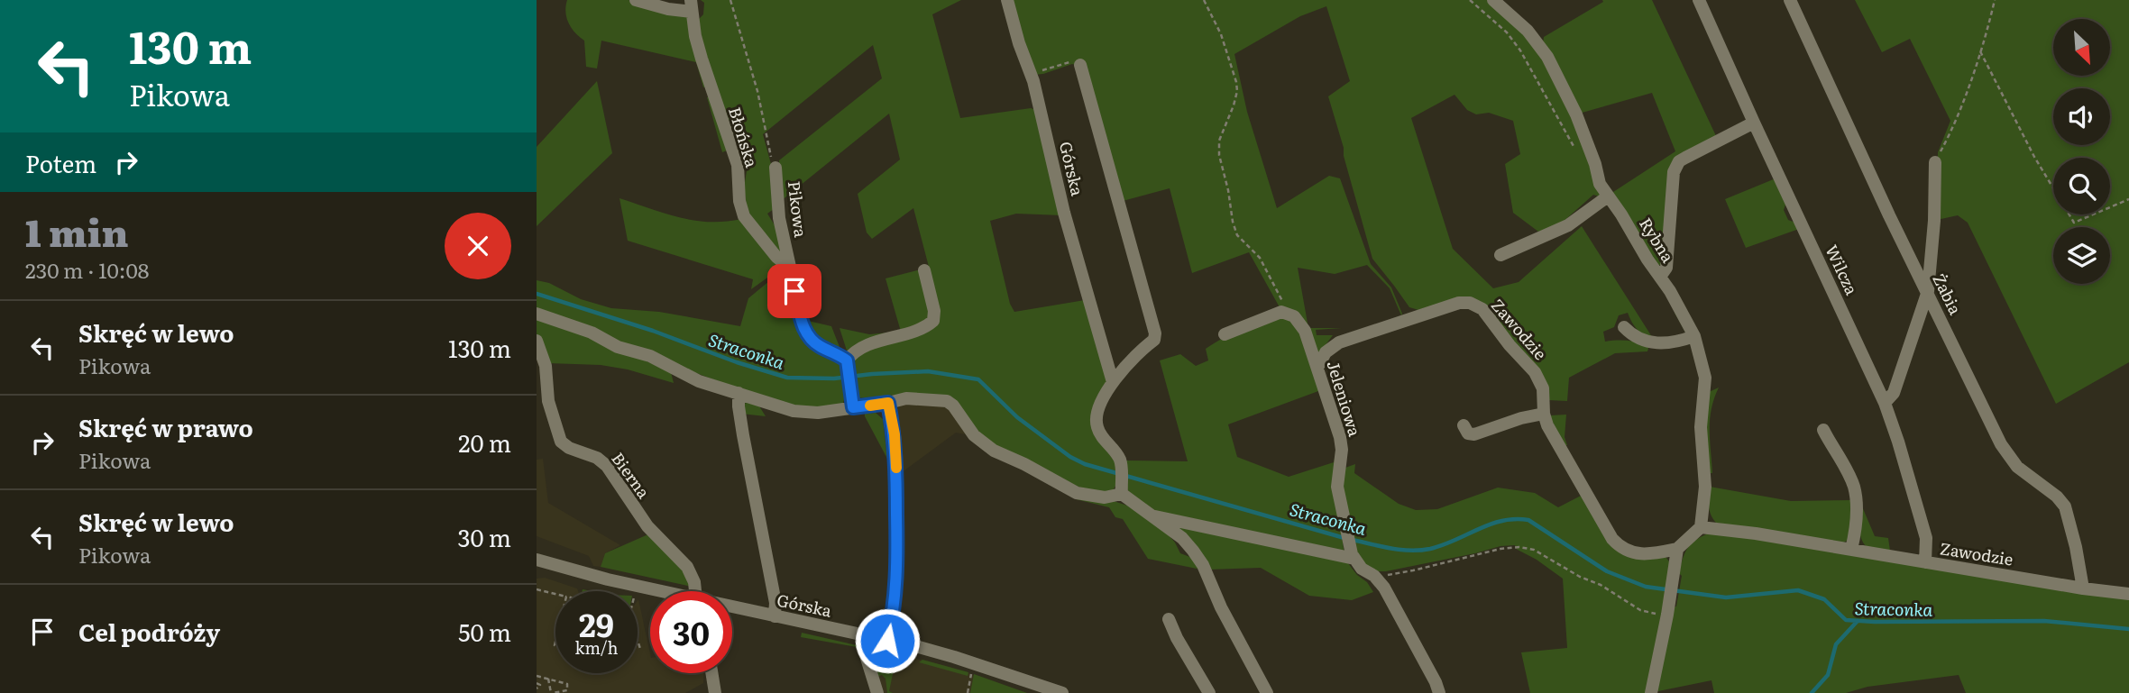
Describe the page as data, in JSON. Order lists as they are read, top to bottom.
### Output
{
  "streets": {
    "street": [
      "Błońska",
      "Górska",
      "Pikowa",
      "Rybna",
      "Wilcza",
      "Żabia",
      "Zawodzie",
      "Jeleniowa",
      "Bierna"
    ]
  },
  "crossings": [
    ["Błońska", "Pikowa"],
    ["Rybna", "Zawodzie"],
    ["Wilcza", "Zawodzie"],
    ["Żabia", "Zawodzie"],
    ["Zawodzie", "Jeleniowa"]
  ],
  "water": ["Straconka"],
  "north": "bottom right",
  "page": {
    "turn": ["130 m", "Pikowa"],
    "then": "Potem",
    "heading": ["1 min", "230 m · 10:08"],
    "list": [
      {
        "name": "Skręć w lewo",
        "note": "Pikowa",
        "value": "130 m"
      },
      {
        "name": "Skręć w prawo",
        "note": "Pikowa",
        "value": "20 m"
      },
      {
        "name": "Skręć w lewo",
        "note": "Pikowa",
        "value": "30 m"
      },
      {
        "name": "Cel podróży",
        "value": "50 m"
      }
    ],
    "speed": "29 km/h",
    "limit": "30"
  }
}
